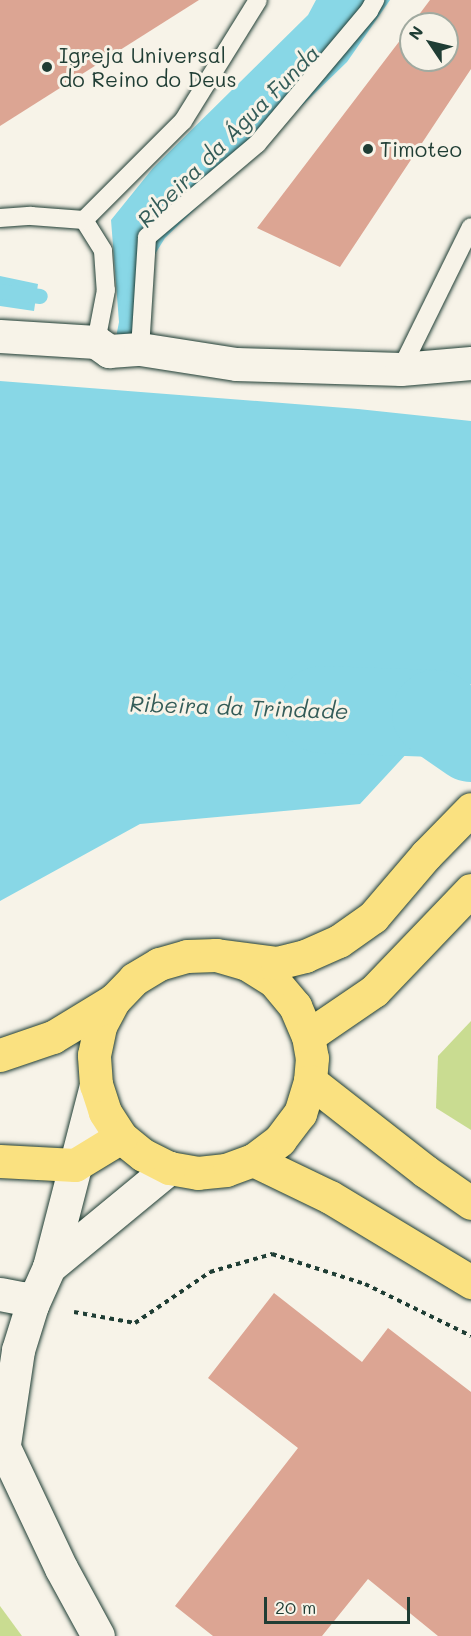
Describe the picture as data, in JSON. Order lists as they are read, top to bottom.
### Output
{
  "water": ["Ribeira da Água Funda", "Ribeira da Trindade"],
  "places": ["Igreja Universal do Reino do Deus", "Timoteo"],
  "scale_bar": "20 m",
  "north": "top left"
}
